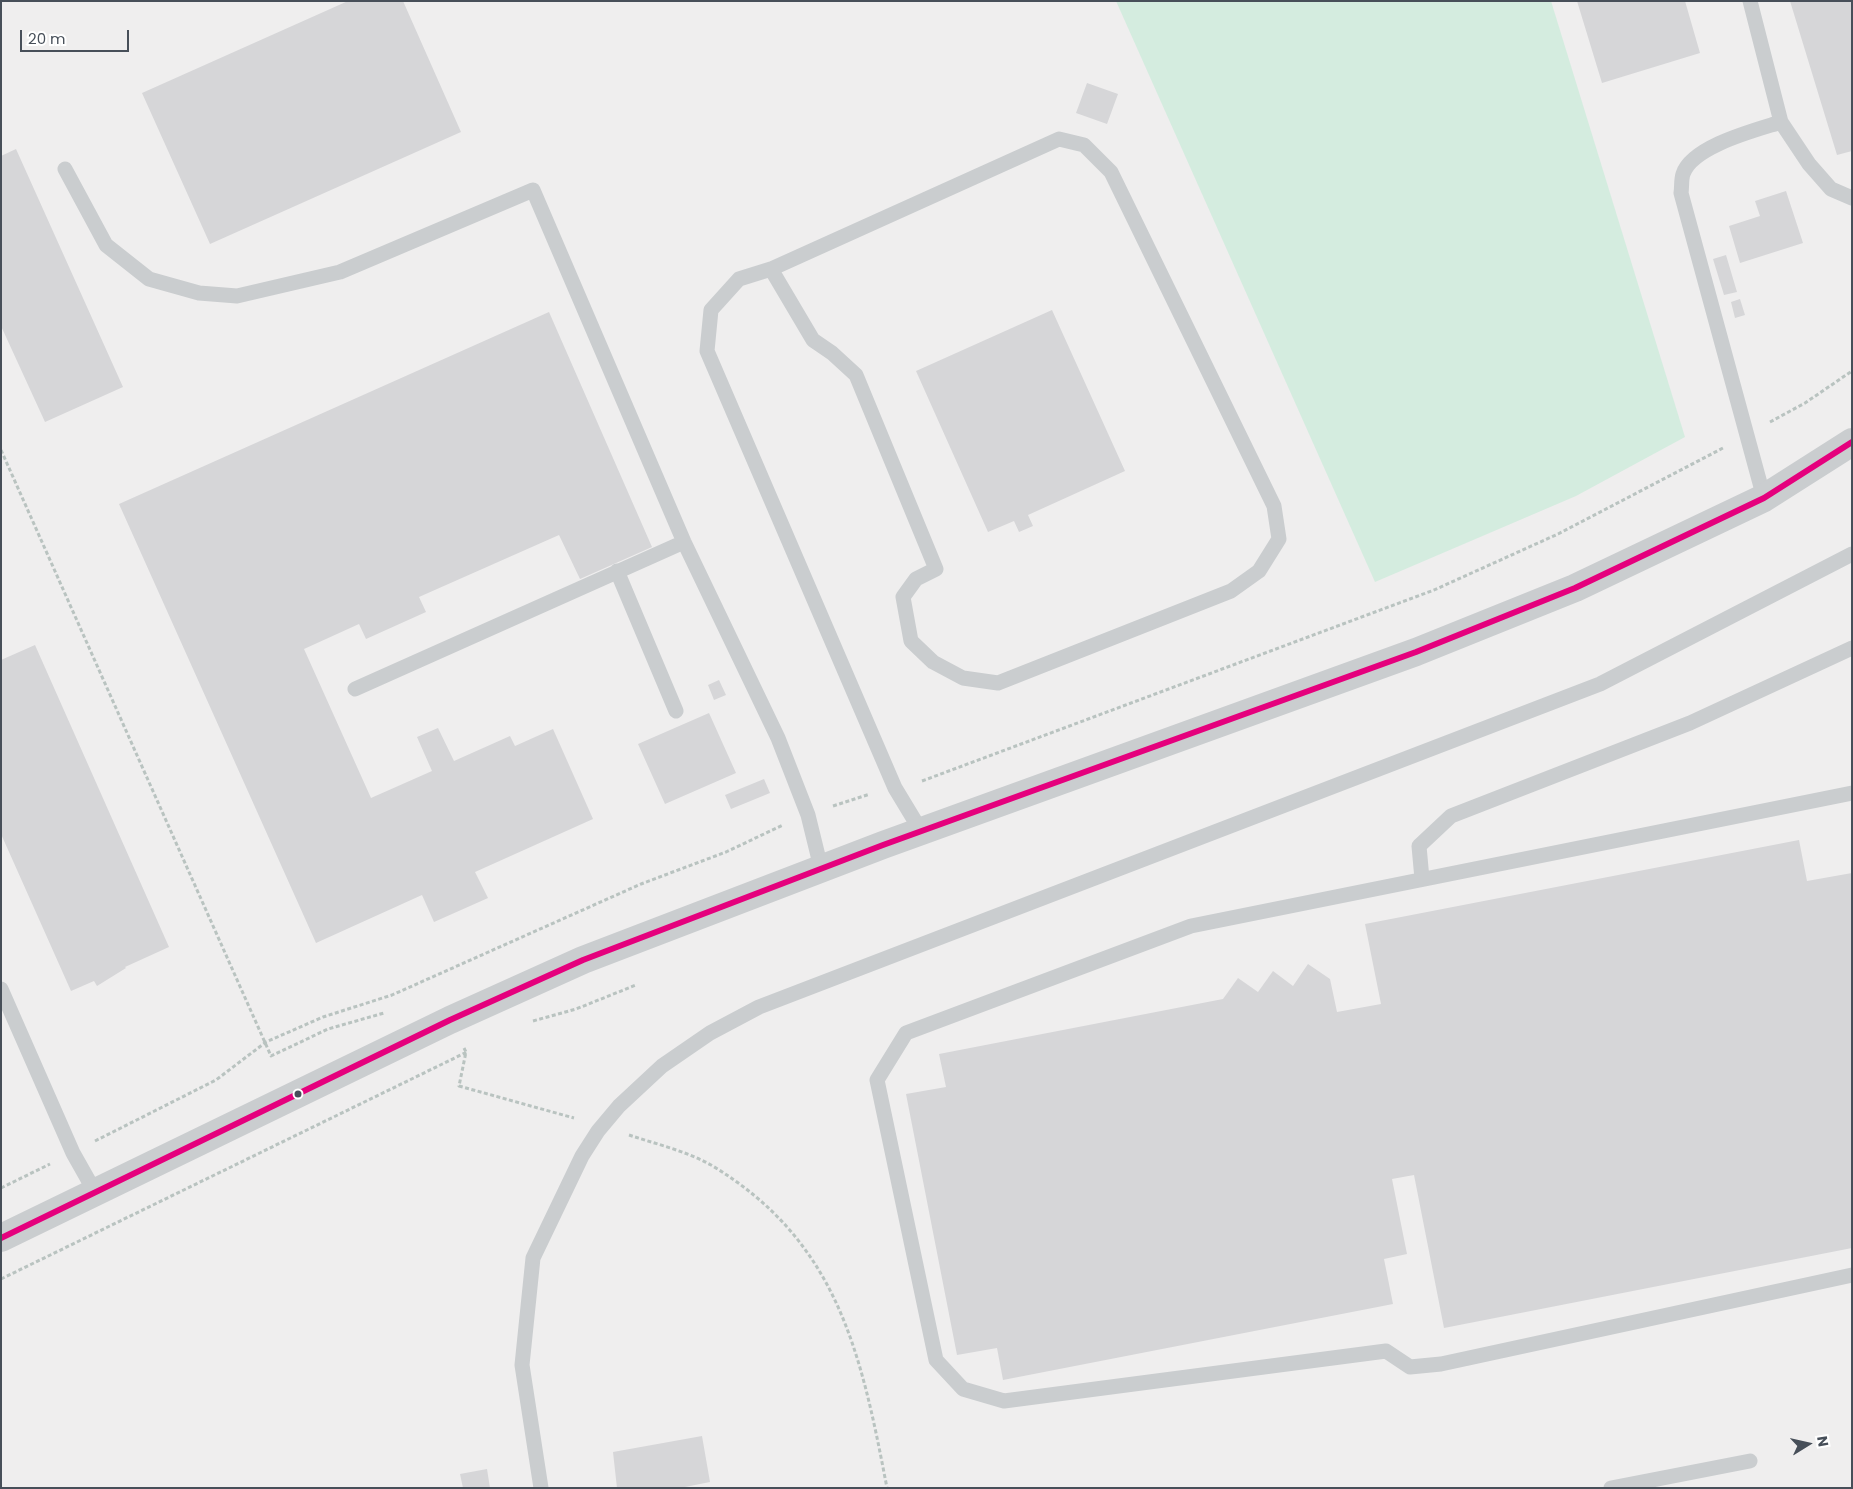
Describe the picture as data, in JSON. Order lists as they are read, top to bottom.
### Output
{
  "scale_bar": "20 m",
  "north": "right"
}
